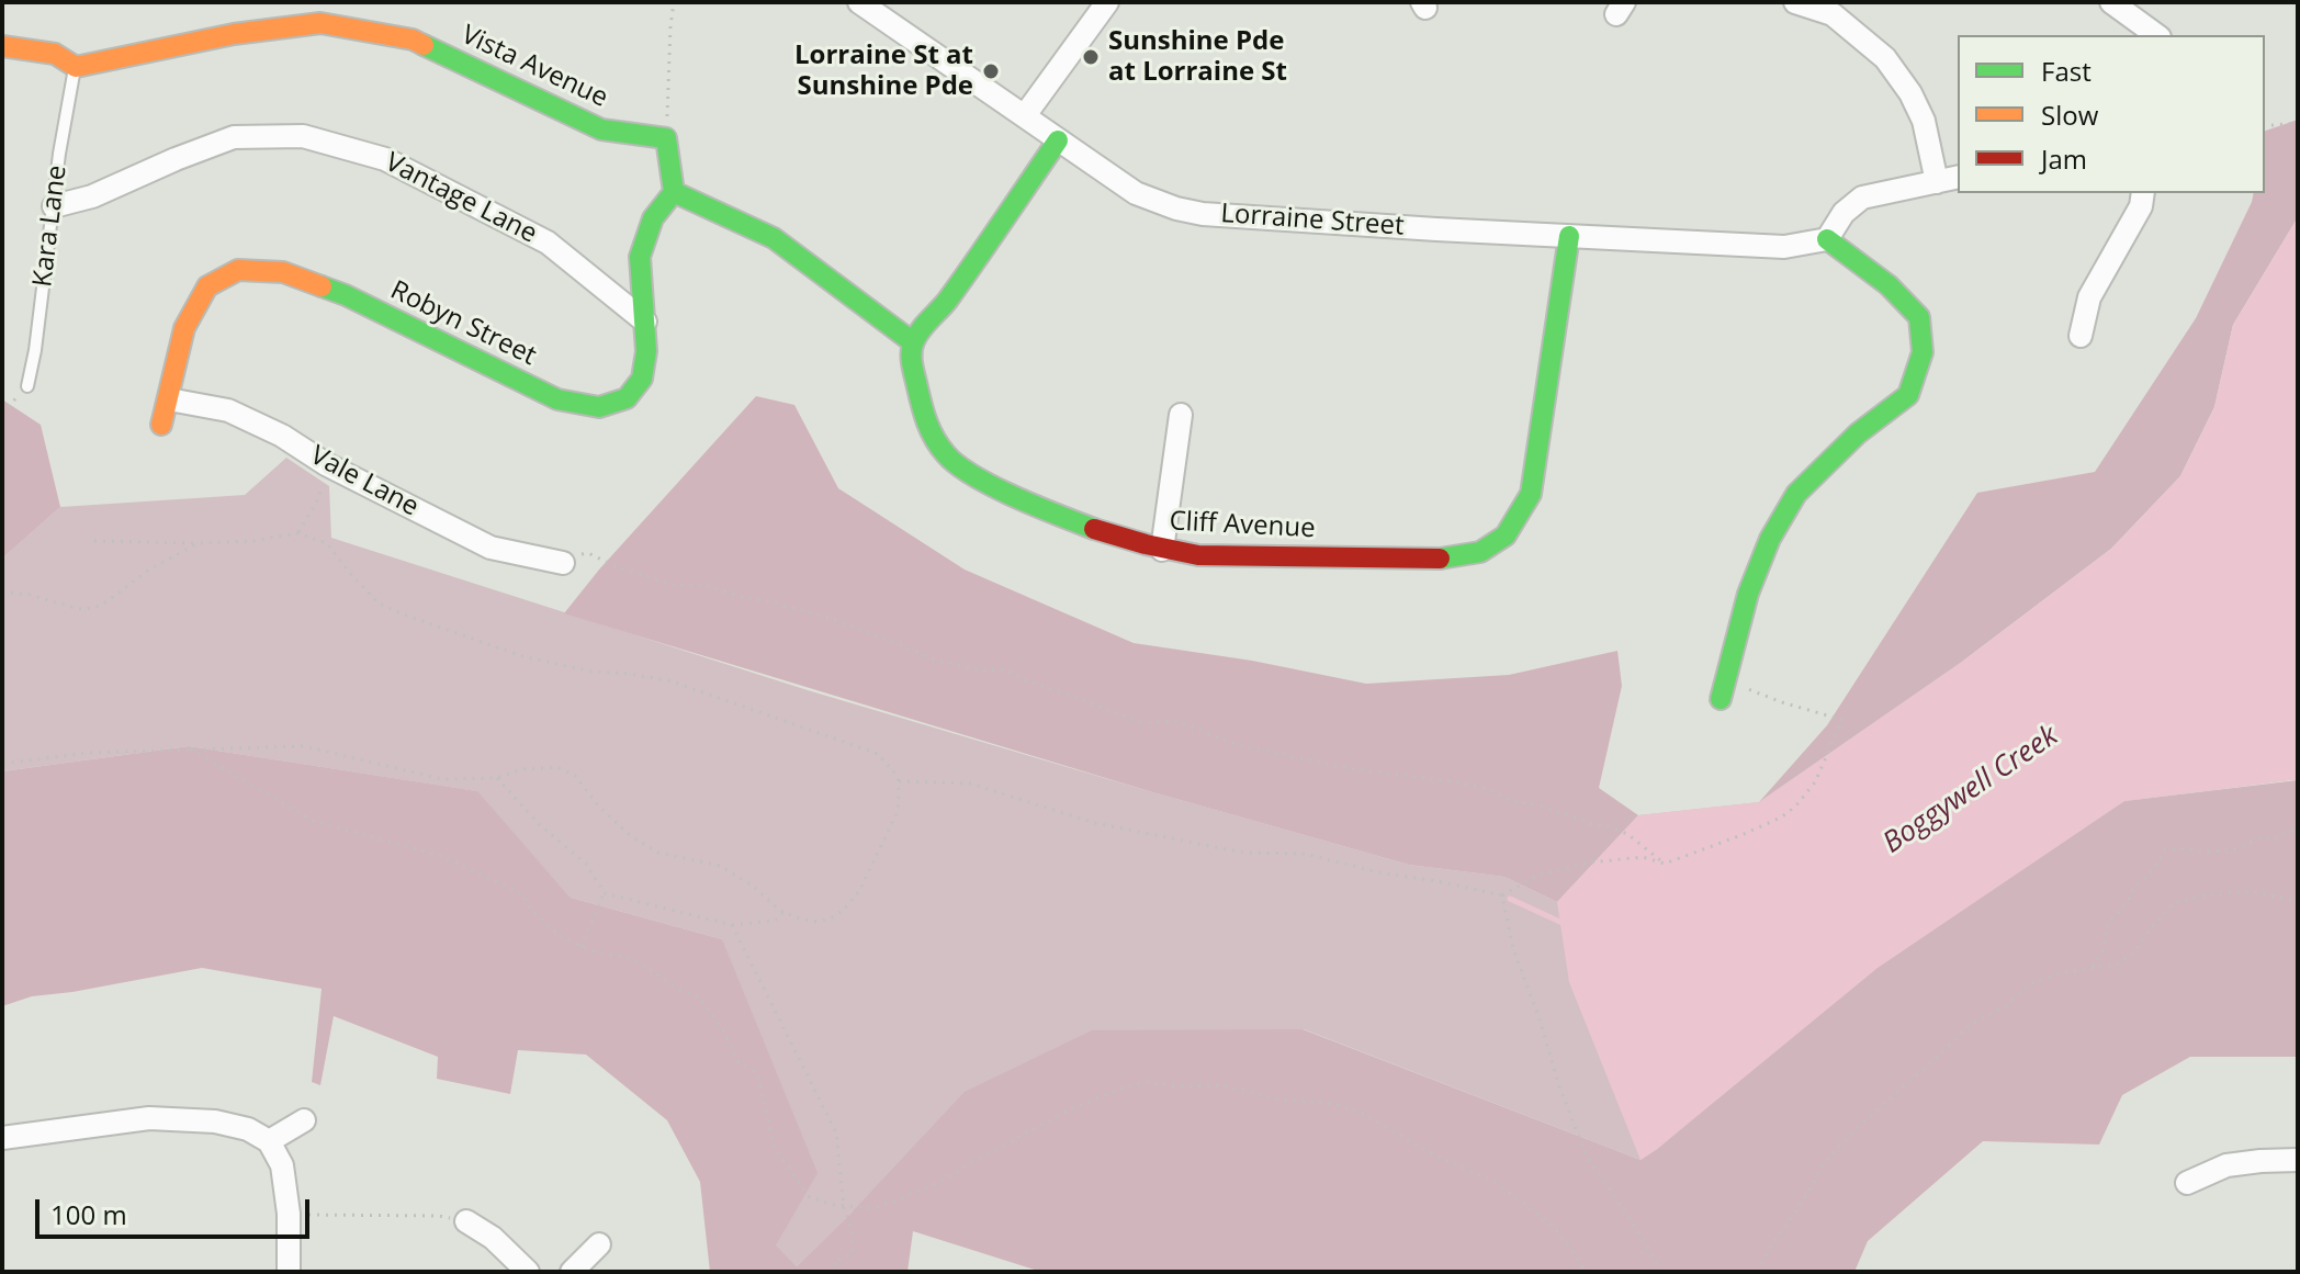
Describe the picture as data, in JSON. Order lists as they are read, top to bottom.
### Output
{
  "streets": {
    "street": [
      "Vista Avenue",
      "Vantage Lane",
      "Lorraine Street",
      "Robyn Street",
      "Vale Lane",
      "Cliff Avenue"
    ],
    "lane": ["Kara Lane"]
  },
  "crossings": [
    ["Vista Avenue", "Kara Lane"],
    ["Vantage Lane", "Kara Lane"],
    ["Vantage Lane", "Robyn Street"],
    ["Lorraine Street", "Cliff Avenue"],
    ["Robyn Street", "Vale Lane"]
  ],
  "water": ["Boggywell Creek"],
  "places": ["Sunshine Pde at Lorraine St", "Lorraine St at Sunshine Pde"],
  "legend": ["Fast", "Slow", "Jam"],
  "scale_bar": "100 m"
}
